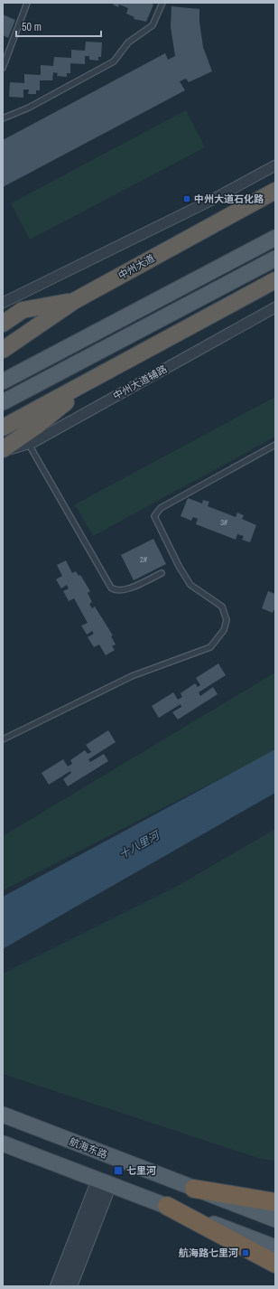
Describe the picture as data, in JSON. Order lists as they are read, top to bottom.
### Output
{
  "streets": {
    "highway": ["中州大道"],
    "main road": ["航海东路"],
    "street": ["中州大道辅路"]
  },
  "water": ["十八里河"],
  "places": {
    "transit": ["中州大道石化路", "七里河", "航海路七里河"]
  },
  "house_numbers": ["3#", "2#"],
  "scale_bar": "50 m"
}
